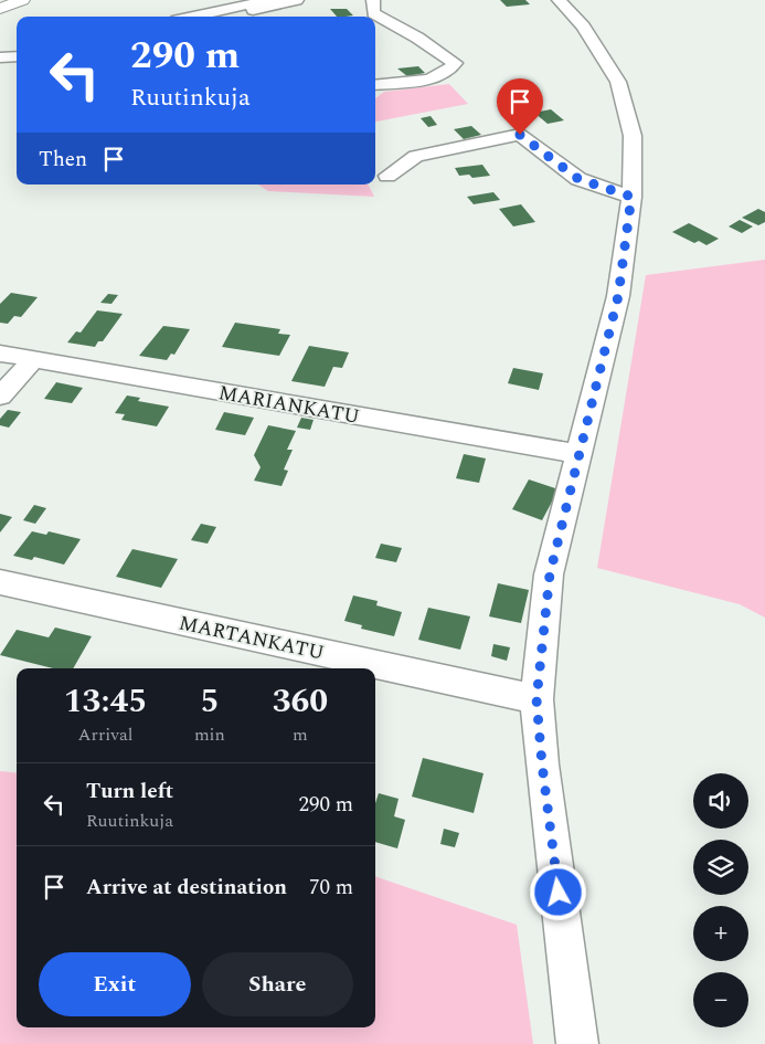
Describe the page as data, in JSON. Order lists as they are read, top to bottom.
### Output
{
  "streets": {
    "street": ["MARIANKATU", "MARTANKATU"]
  },
  "page": {
    "turn": ["290 m", "Ruutinkuja"],
    "then": "Then",
    "eta": [
      "13:45",
      "Arrival",
      "5",
      "min",
      "360",
      "m"
    ],
    "list": [
      {
        "name": "Turn left",
        "note": "Ruutinkuja",
        "value": "290 m"
      },
      {
        "name": "Arrive at destination",
        "value": "70 m"
      }
    ],
    "map_buttons": ["+", "−"],
    "buttons": ["Exit", "Share"]
  }
}
